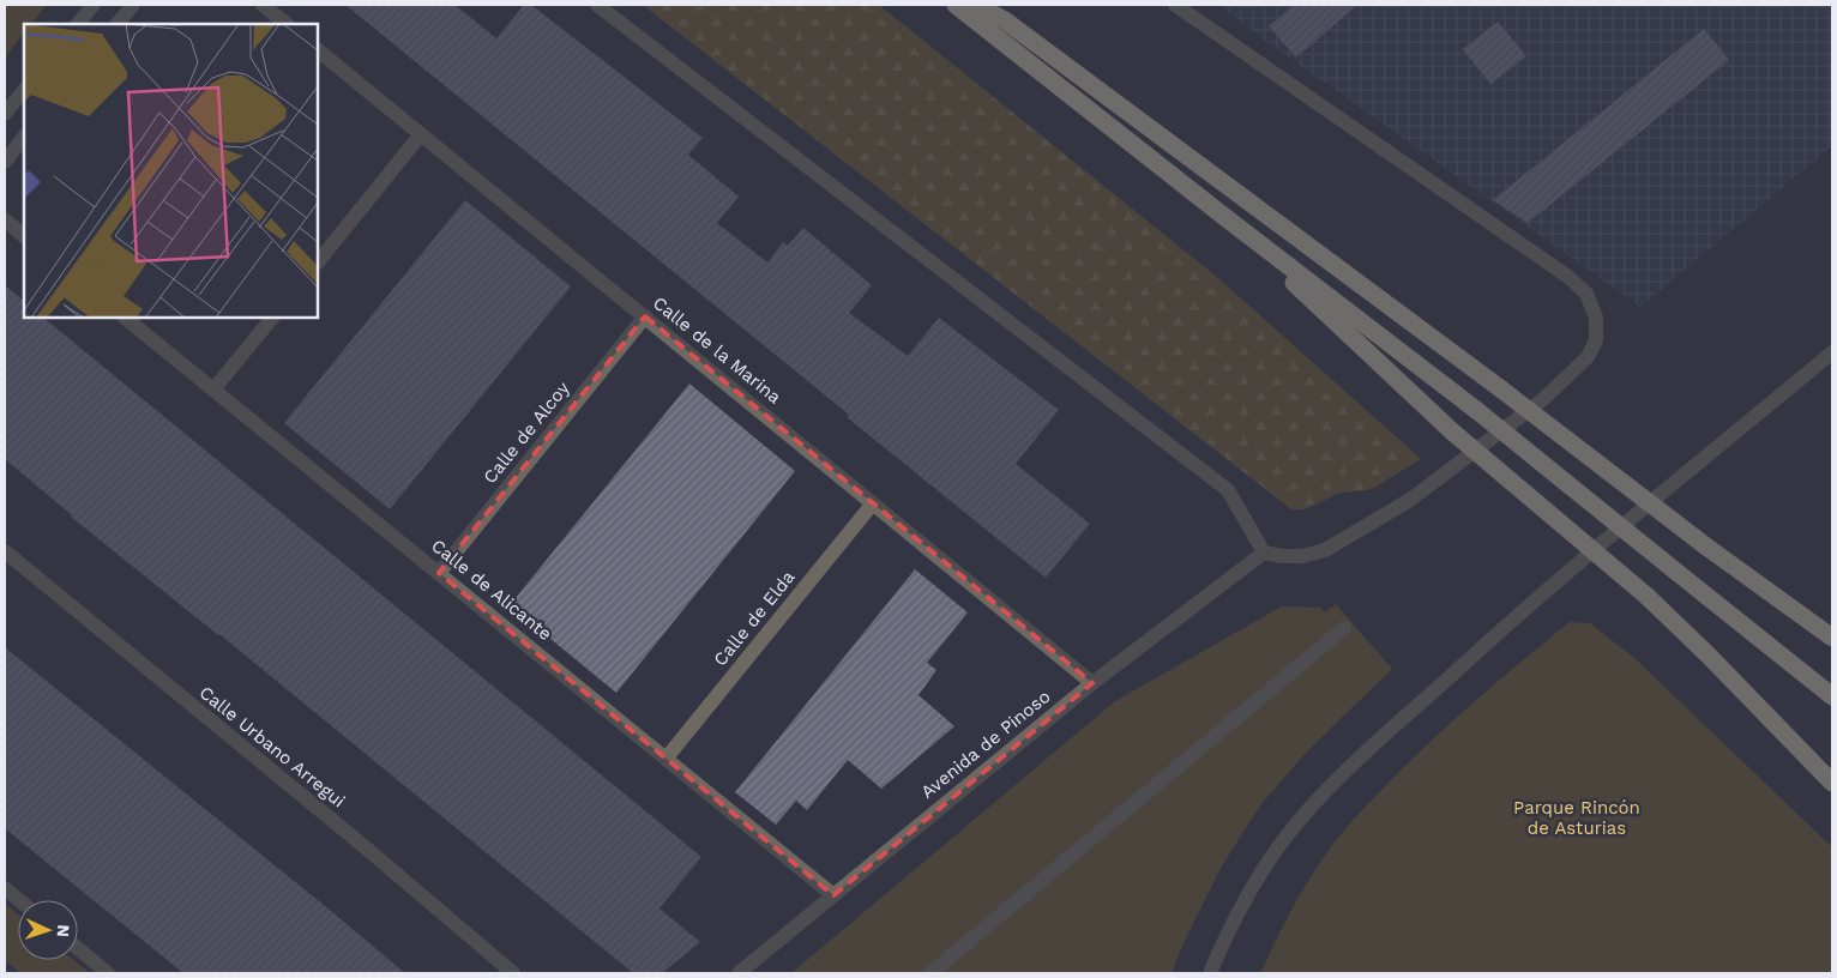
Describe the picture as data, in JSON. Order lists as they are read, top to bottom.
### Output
{
  "streets": {
    "street": [
      "Calle de la Marina",
      "Calle de Alcoy",
      "Calle de Alicante",
      "Calle de Elda",
      "Avenida de Pinoso",
      "Calle Urbano Arregui"
    ]
  },
  "crossings": [
    ["Calle de la Marina", "Calle de Alcoy"],
    ["Calle de la Marina", "Calle de Elda"],
    ["Calle de la Marina", "Avenida de Pinoso"],
    ["Calle de Alcoy", "Calle de Alicante"],
    ["Calle de Alicante", "Calle de Elda"],
    ["Calle de Alicante", "Avenida de Pinoso"]
  ],
  "parks": ["Parque Rincón de Asturias"],
  "north": "right"
}
